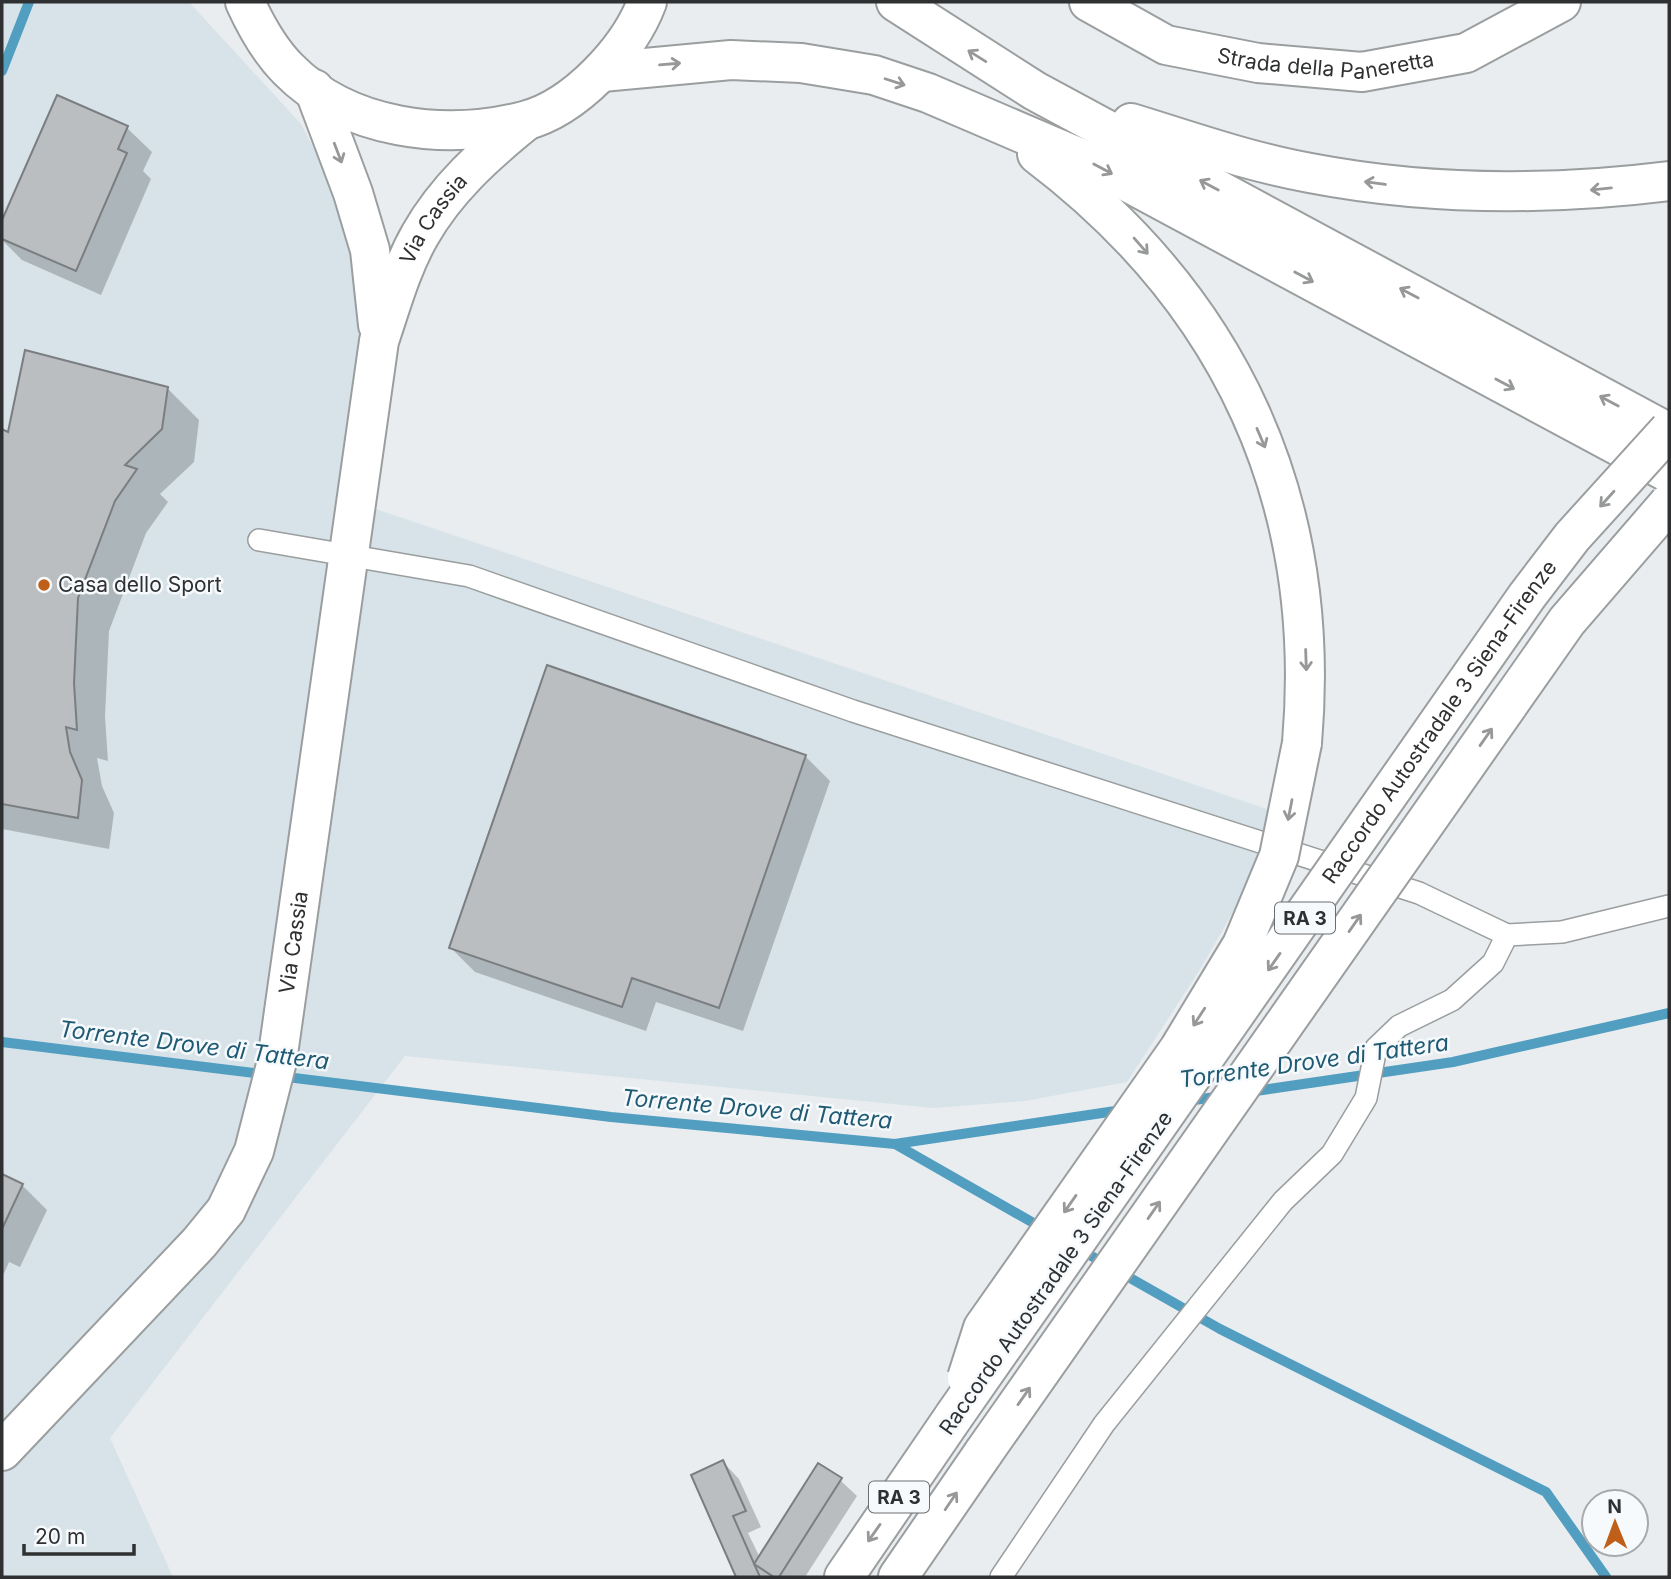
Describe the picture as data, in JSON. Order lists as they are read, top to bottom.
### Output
{
  "streets": {
    "main road": [
      "Strada della Paneretta",
      "Via Cassia",
      "Raccordo Autostradale 3 Siena-Firenze",
      "RA 3"
    ]
  },
  "water": ["Torrente Drove di Tattera"],
  "places": ["Casa dello Sport"],
  "scale_bar": "20 m",
  "north": "top"
}
